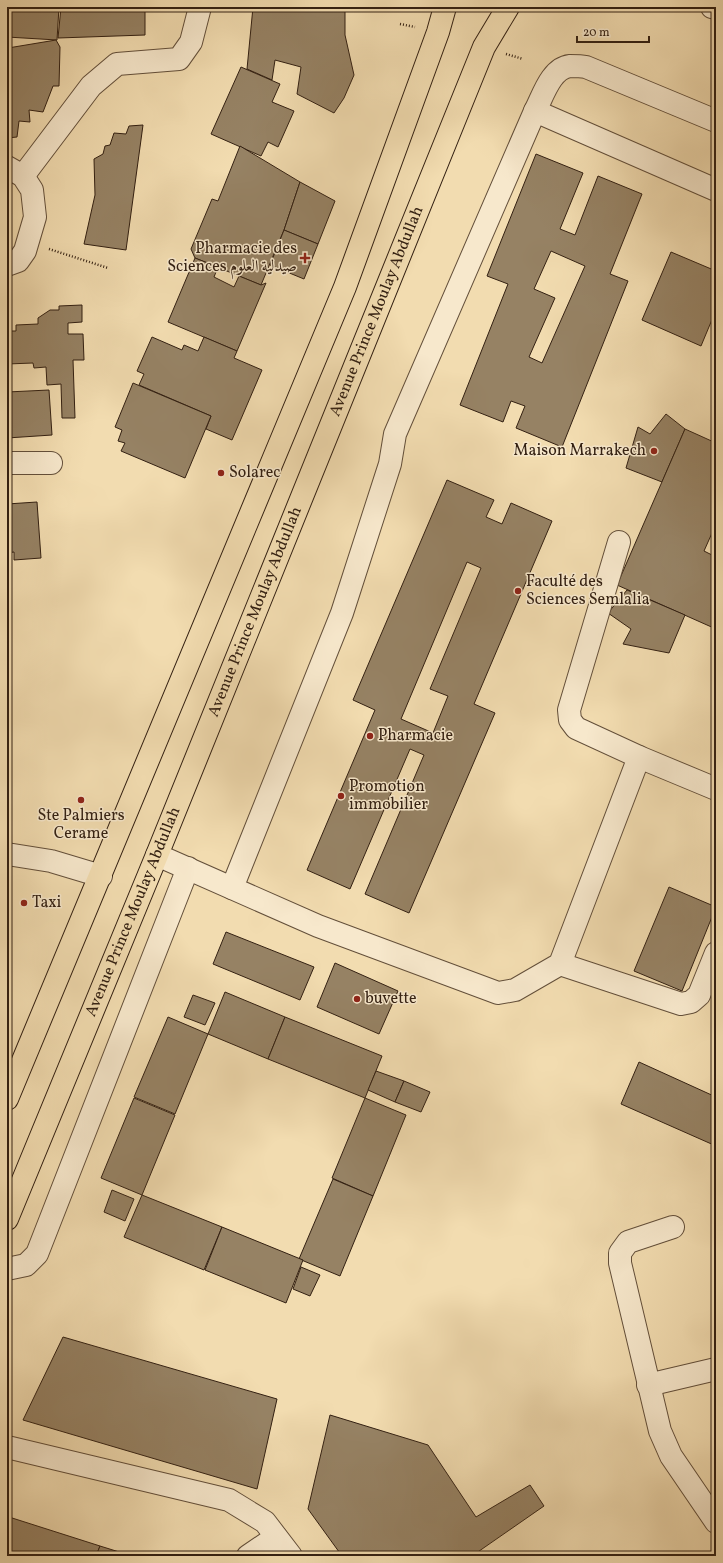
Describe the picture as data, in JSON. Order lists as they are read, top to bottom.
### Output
{
  "streets": {
    "main road": ["Avenue Prince Moulay Abdullah"]
  },
  "places": {
    "health": ["Pharmacie des Sciences صيدلية العلوم"],
    "other": [
      "Maison Marrakech",
      "Solarec",
      "Faculté des Sciences Semlalia",
      "Pharmacie",
      "Promotion immobilier",
      "Ste Palmiers Cerame",
      "Taxi",
      "buvette"
    ]
  },
  "scale_bar": "20 m"
}
